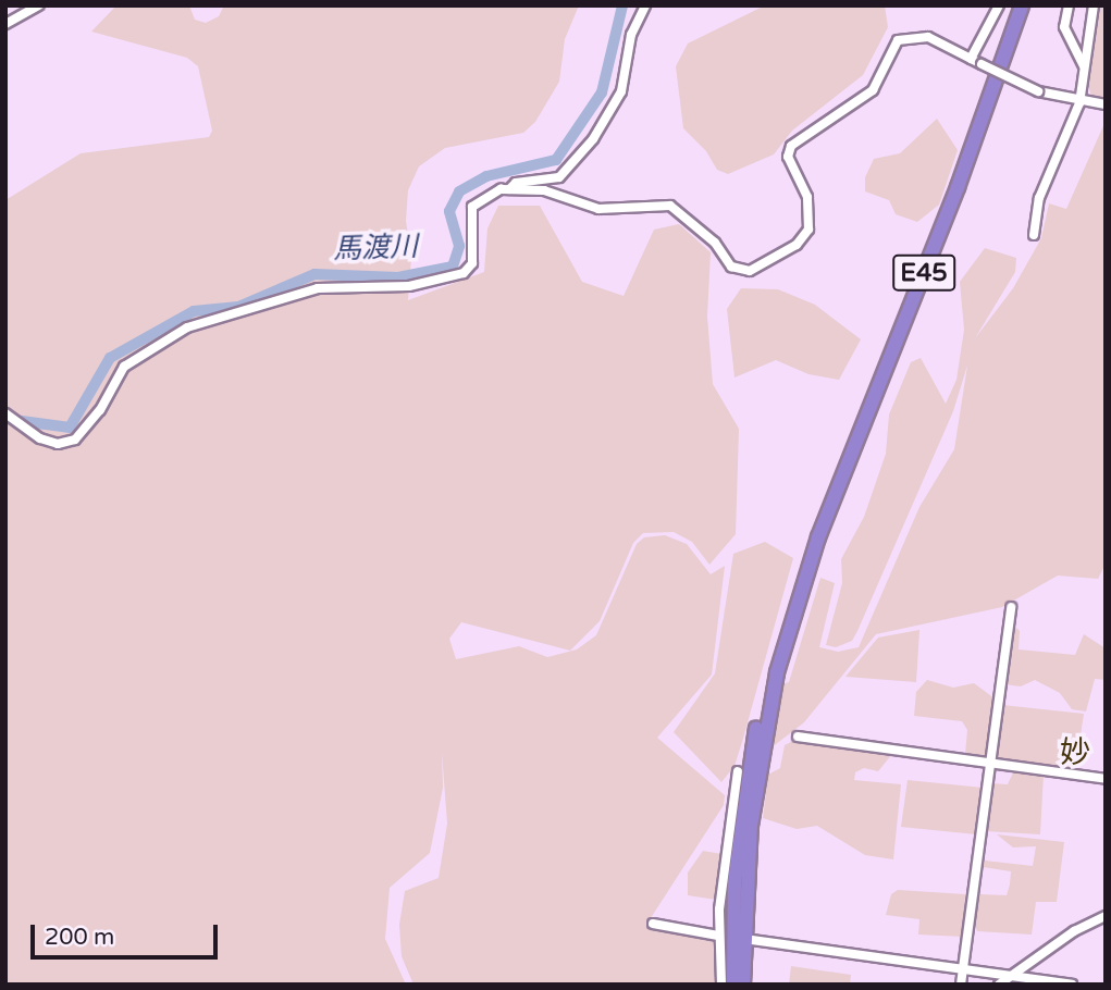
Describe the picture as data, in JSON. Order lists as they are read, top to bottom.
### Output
{
  "streets": {
    "highway": ["E45"]
  },
  "districts": ["妙"],
  "water": ["馬渡川"],
  "scale_bar": "200 m"
}
